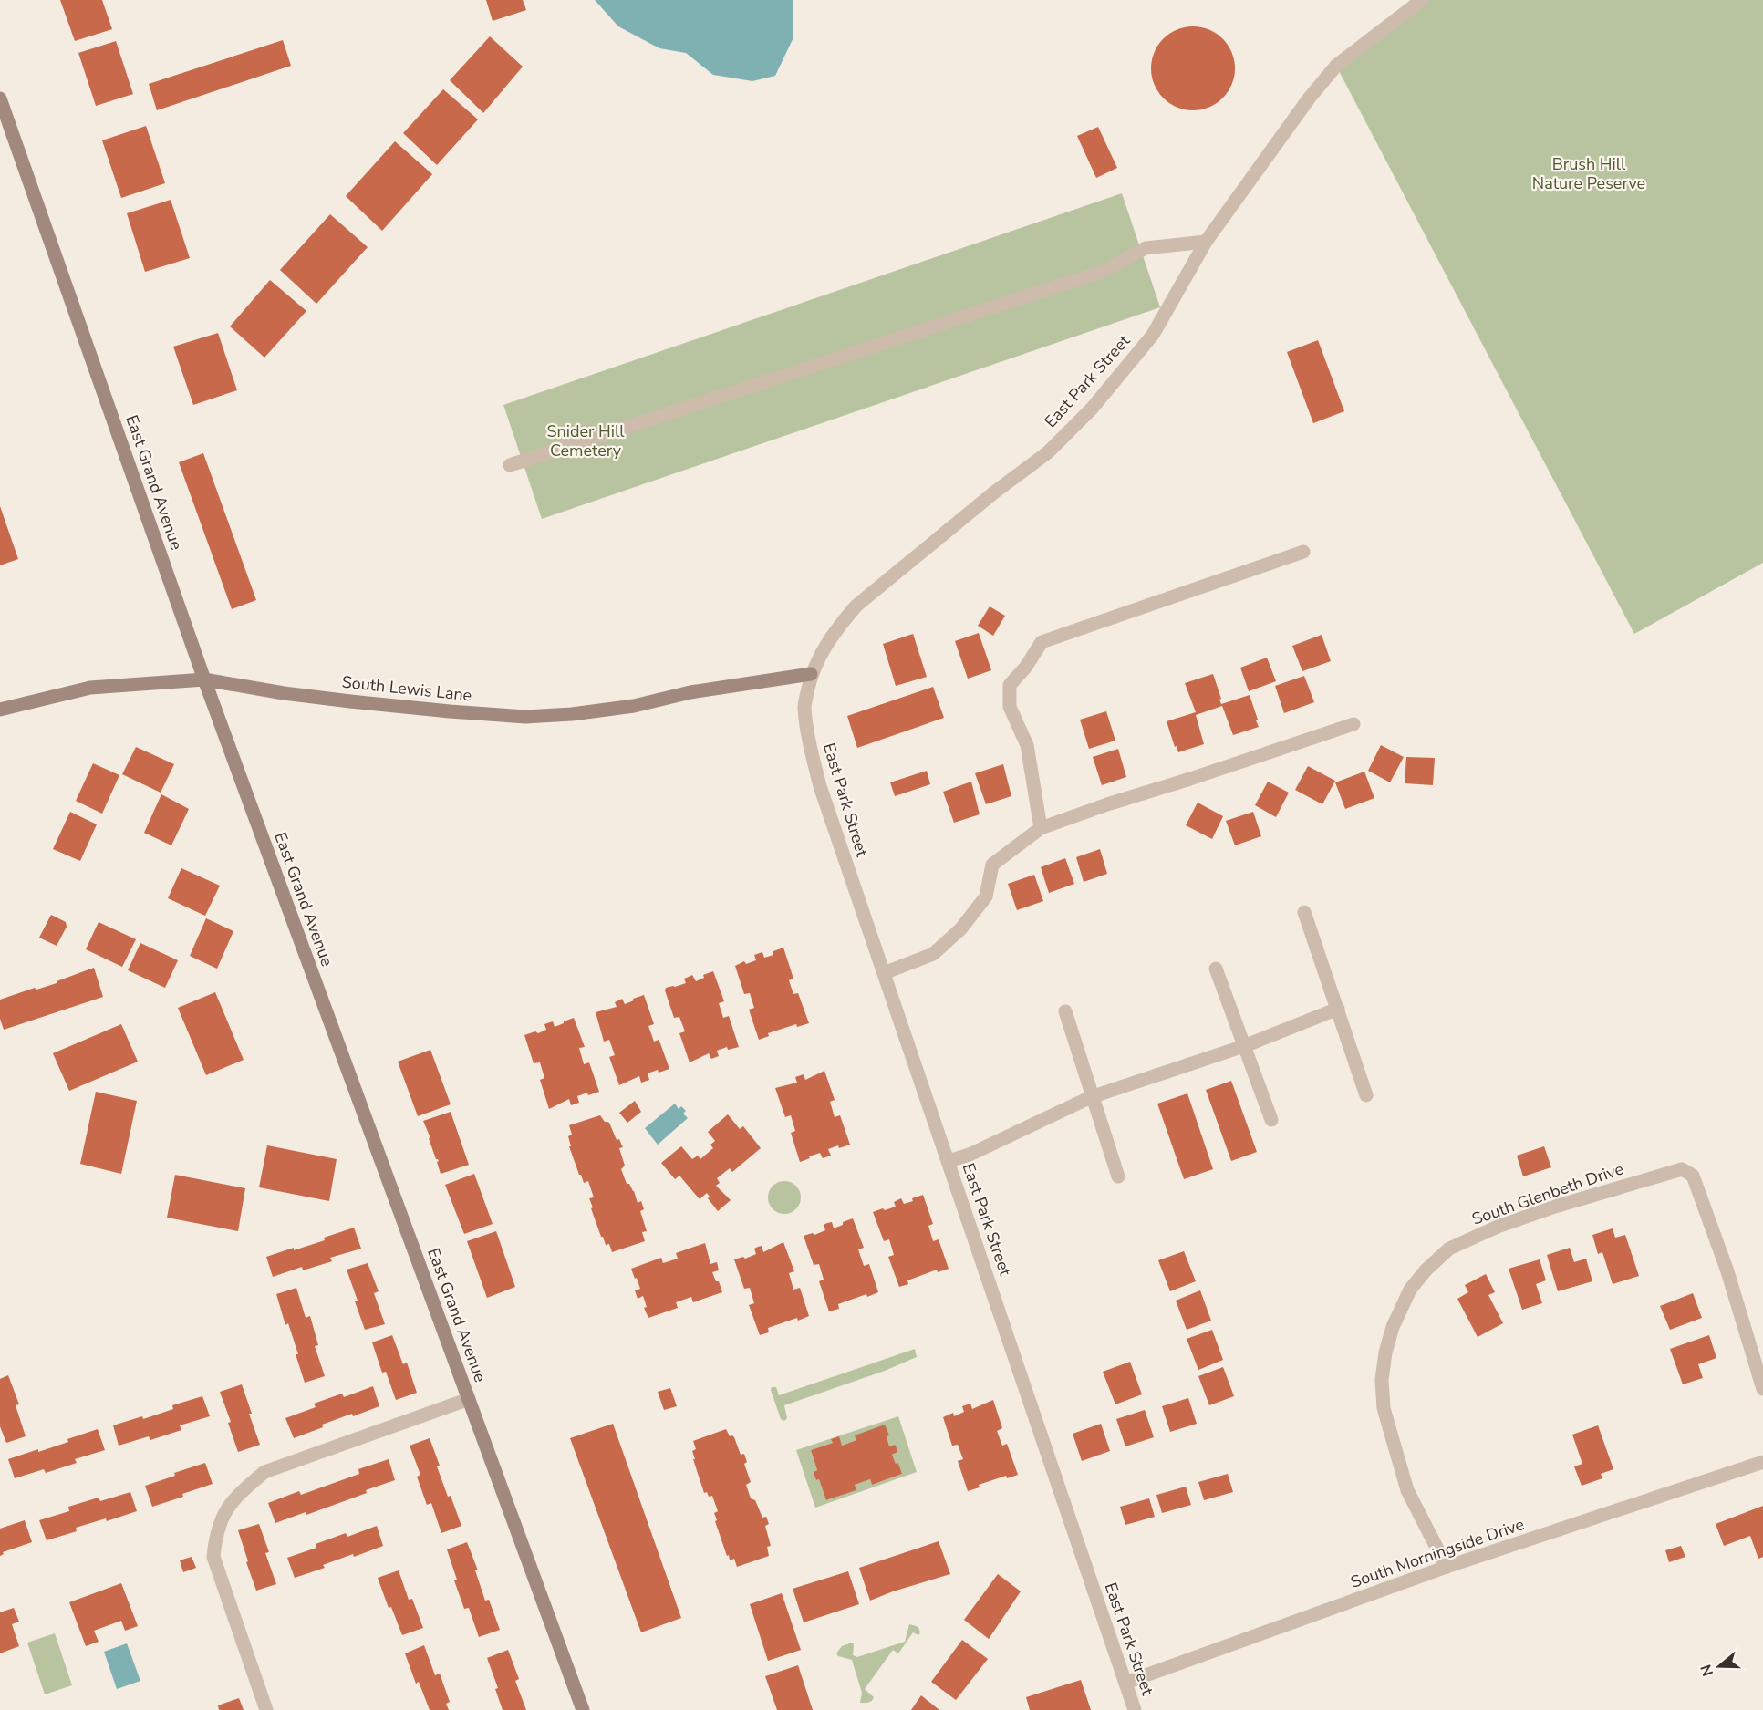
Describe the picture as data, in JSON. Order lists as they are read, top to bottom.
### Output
{
  "streets": {
    "street": [
      "East Park Street",
      "East Grand Avenue",
      "South Lewis Lane",
      "South Glenbeth Drive",
      "South Morningside Drive"
    ]
  },
  "crossings": [
    ["East Park Street", "South Lewis Lane"],
    ["East Park Street", "South Morningside Drive"],
    ["East Grand Avenue", "South Lewis Lane"],
    ["South Glenbeth Drive", "South Morningside Drive"]
  ],
  "parks": ["Brush Hill Nature Peserve", "Snider Hill Cemetery"],
  "north": "left"
}
